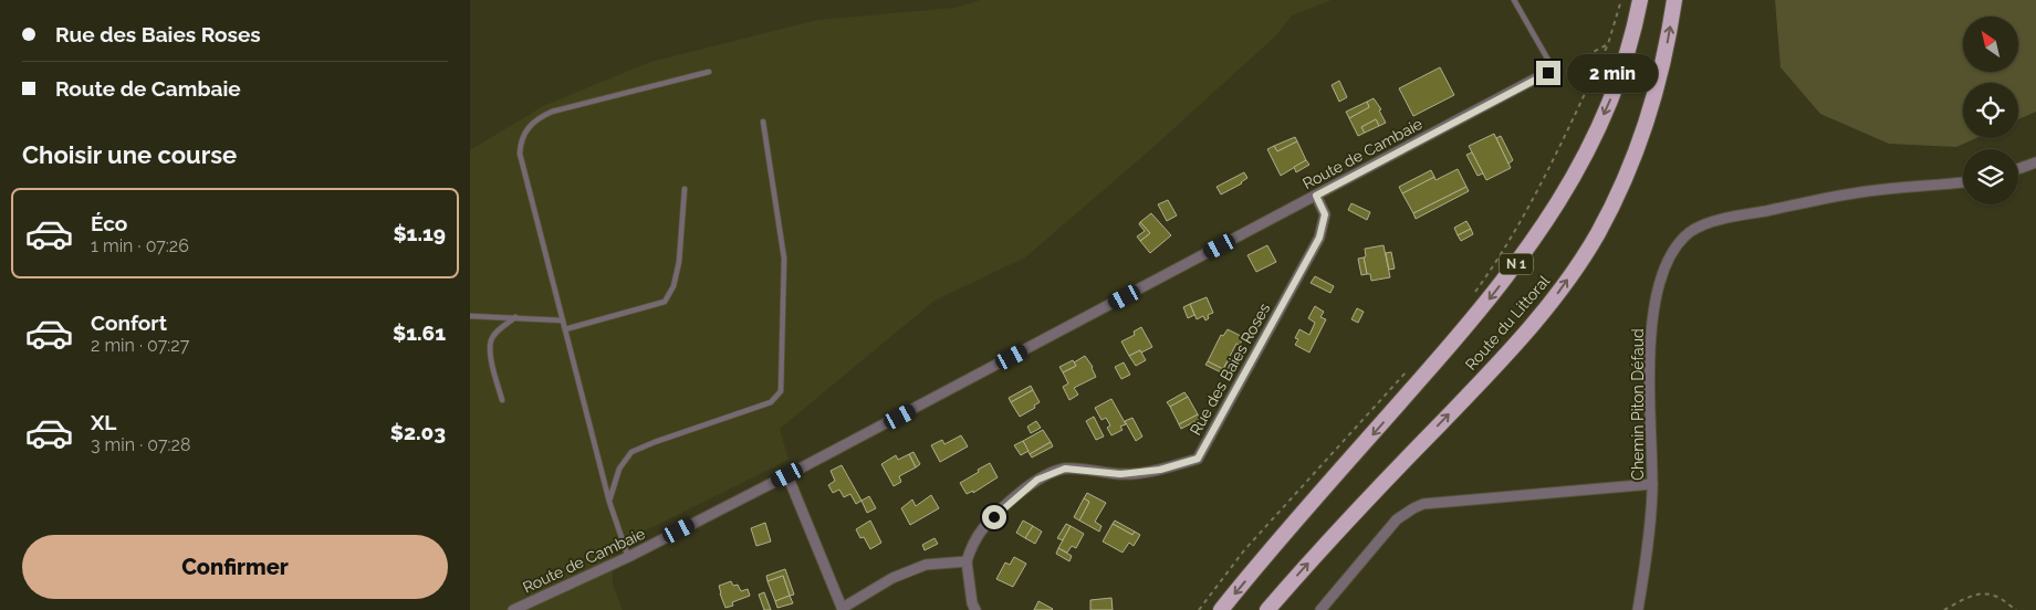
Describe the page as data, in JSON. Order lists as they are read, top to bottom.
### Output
{
  "streets": {
    "highway": ["N 1", "Route du Littoral"],
    "street": ["Route de Cambaie", "Rue des Baies Roses", "Chemin Piton Défaud"]
  },
  "crossings": [
    ["Route de Cambaie", "Rue des Baies Roses"]
  ],
  "north": "top left",
  "page": {
    "banner": ["Rue des Baies Roses", "Route de Cambaie"],
    "bubble": "2 min",
    "heading": "Choisir une course",
    "list": [
      {
        "name": "Éco",
        "note": "1 min · 07:26",
        "value": "$1.19"
      },
      {
        "name": "Confort",
        "note": "2 min · 07:27",
        "value": "$1.61"
      },
      {
        "name": "XL",
        "note": "3 min · 07:28",
        "value": "$2.03"
      }
    ],
    "buttons": "Confirmer"
  }
}
